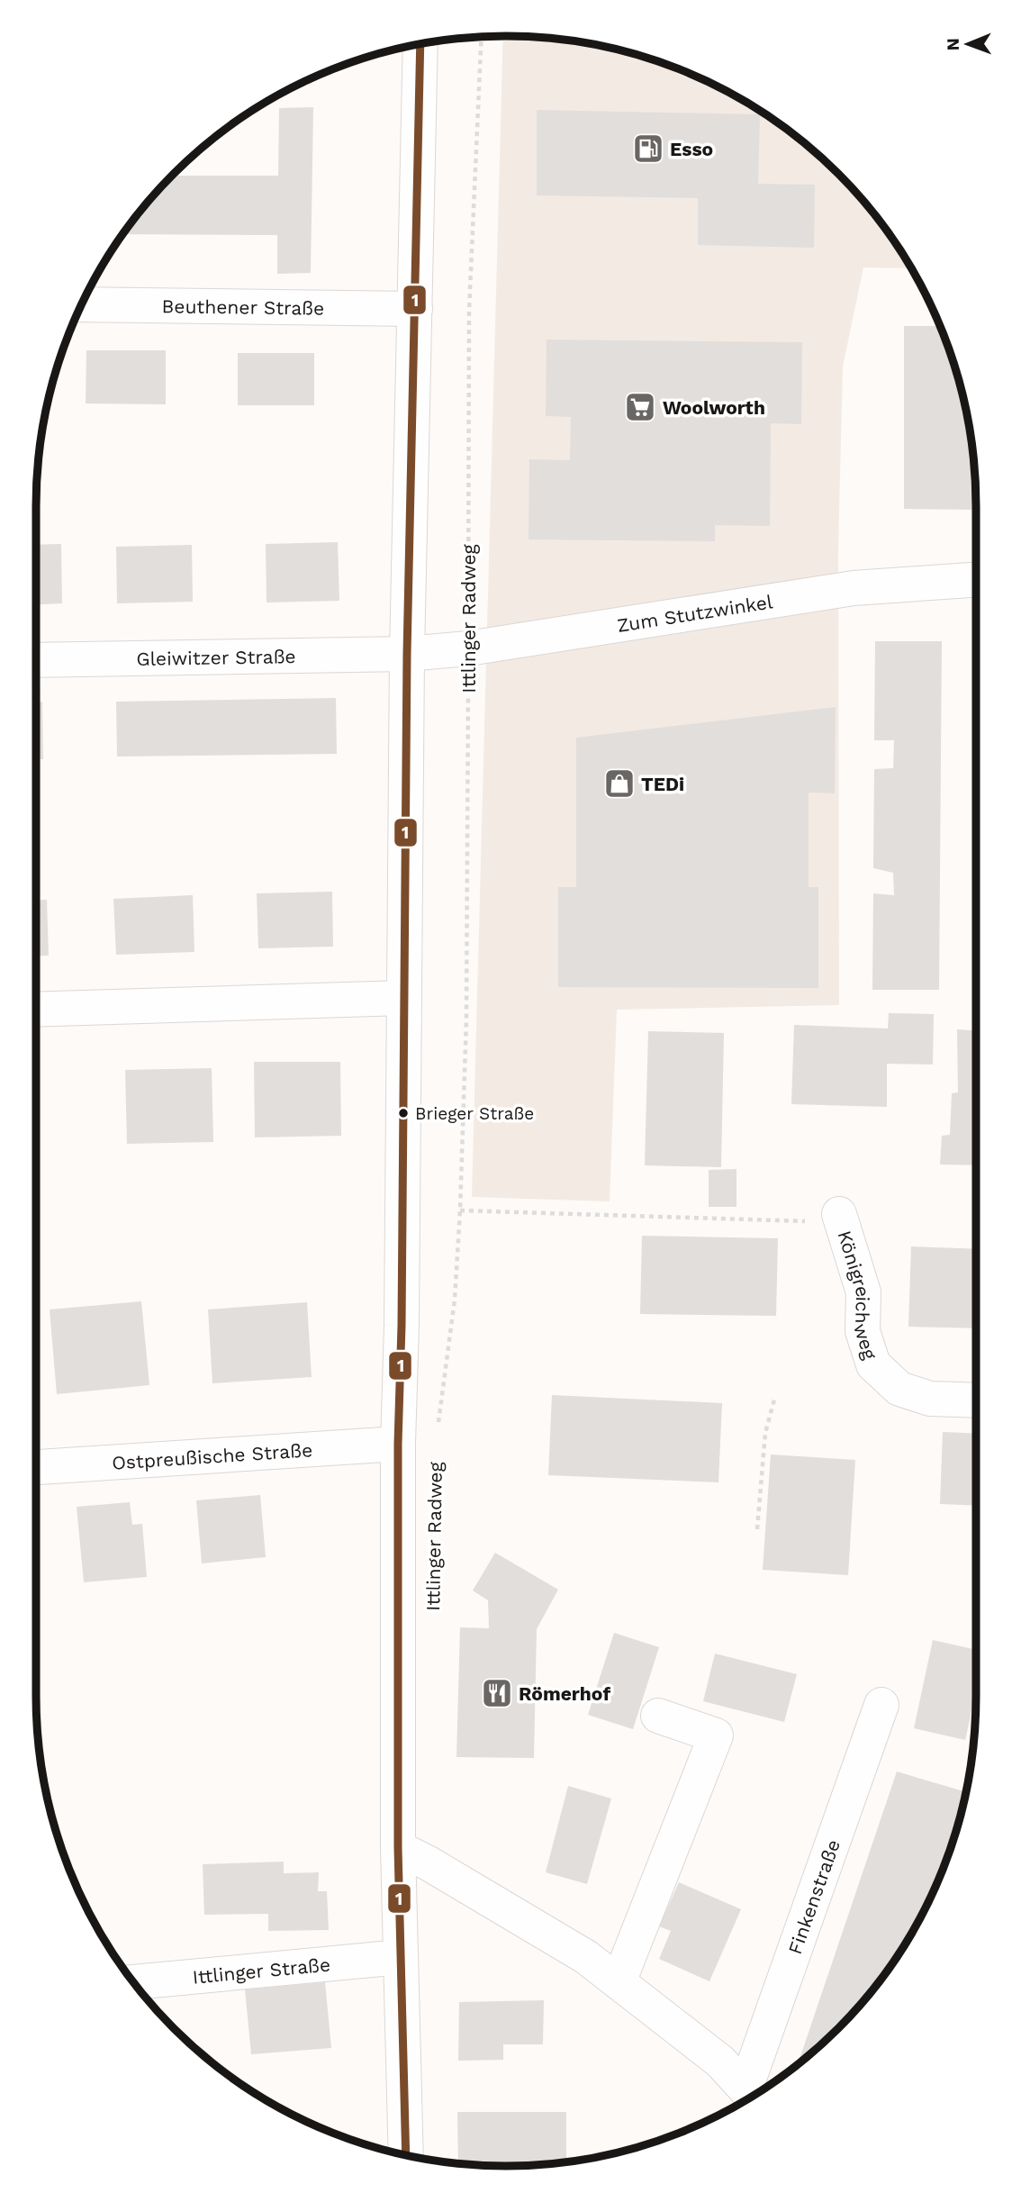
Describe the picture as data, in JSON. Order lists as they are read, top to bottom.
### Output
{
  "streets": {
    "street": [
      "Beuthener Straße",
      "Zum Stutzwinkel",
      "Gleiwitzer Straße",
      "Königreichweg",
      "Ostpreußische Straße",
      "Finkenstraße",
      "Ittlinger Straße"
    ],
    "path": ["Ittlinger Radweg"]
  },
  "crossings": [
    ["Zum Stutzwinkel", "Ittlinger Radweg"],
    ["Zum Stutzwinkel", "Gleiwitzer Straße"]
  ],
  "places": {
    "fuel station": ["Esso"],
    "supermarket": ["Woolworth"],
    "shop": ["TEDi"],
    "other": ["Brieger Straße"],
    "restaurant": ["Römerhof"]
  },
  "lines": ["transit line 1"],
  "north": "left"
}
